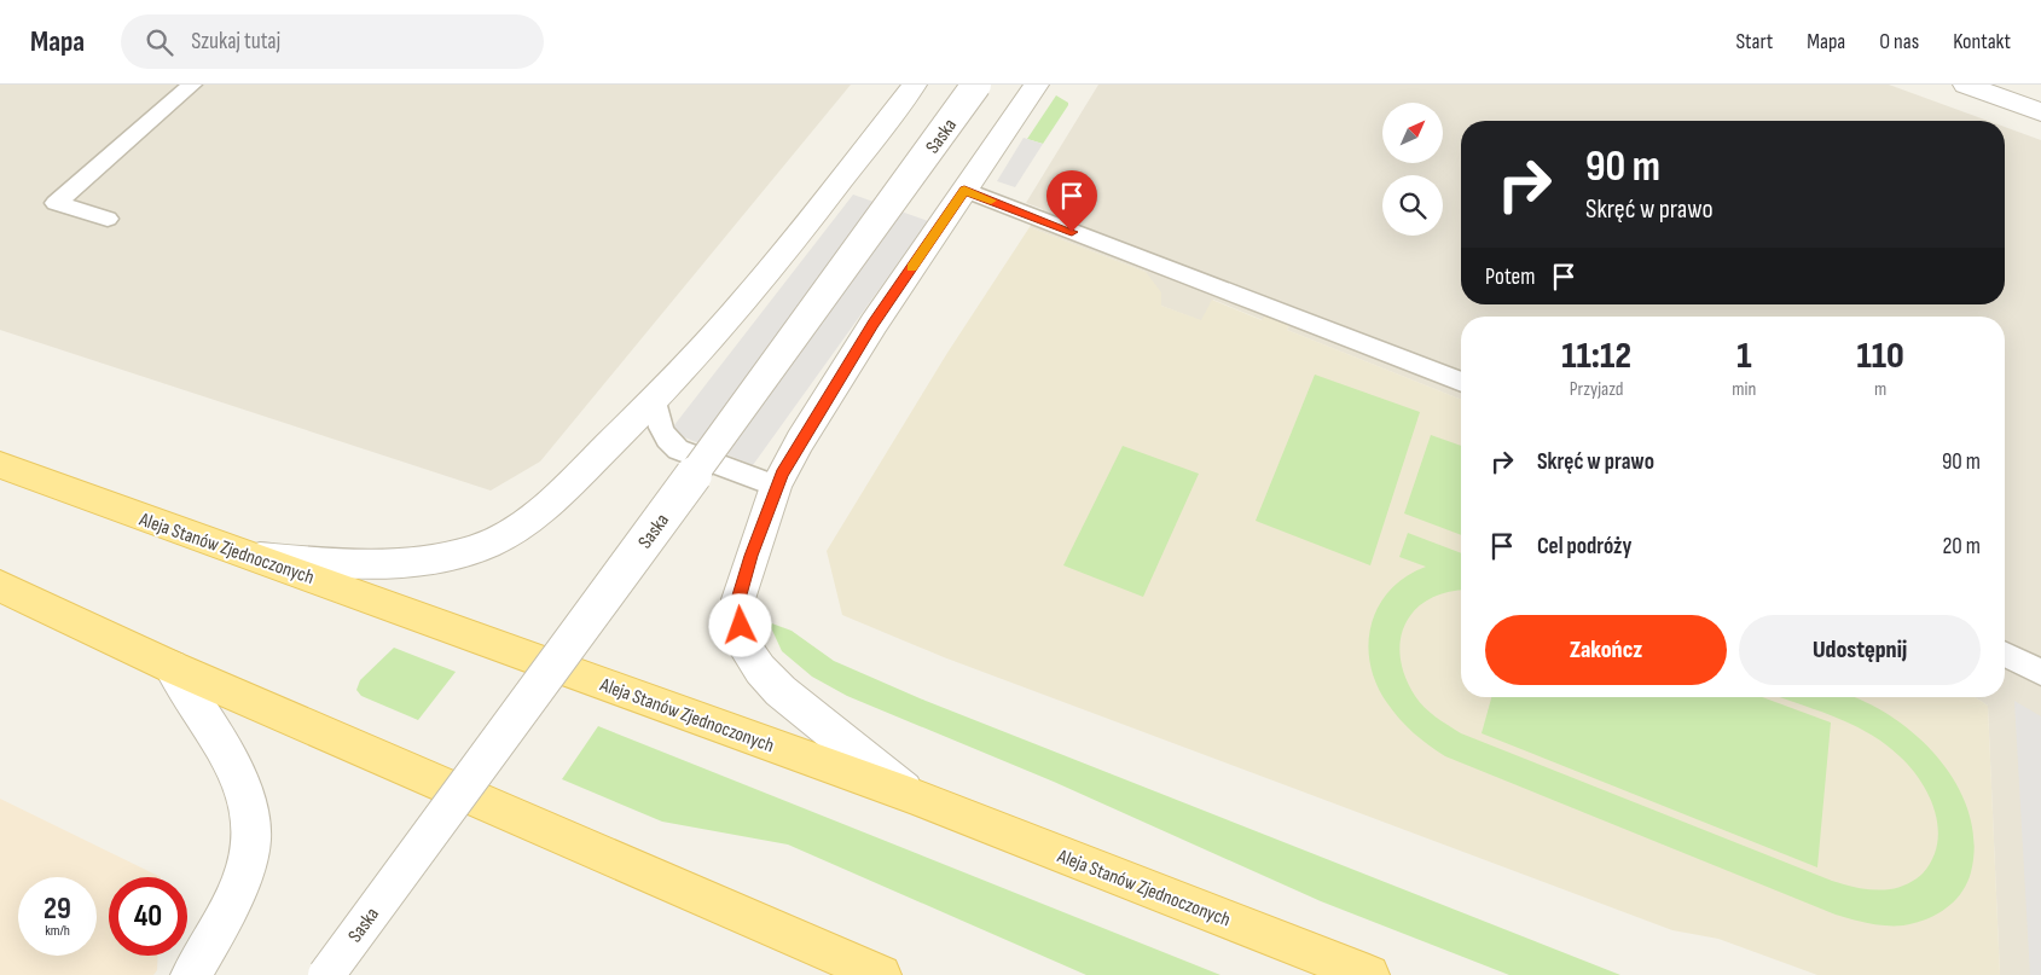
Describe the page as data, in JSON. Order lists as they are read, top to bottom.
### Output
{
  "streets": {
    "main road": ["Aleja Stanów Zjednoczonych"],
    "street": ["Saska"]
  },
  "north": "top right",
  "page": {
    "header": "Mapa",
    "search": "Szukaj tutaj",
    "nav": [
      "Start",
      "Mapa",
      "O nas",
      "Kontakt"
    ],
    "turn": ["90 m", "Skręć w prawo"],
    "then": "Potem",
    "eta": [
      "11:12",
      "Przyjazd",
      "1",
      "min",
      "110",
      "m"
    ],
    "list": [
      {
        "name": "Skręć w prawo",
        "value": "90 m"
      },
      {
        "name": "Cel podróży",
        "value": "20 m"
      }
    ],
    "buttons": ["Zakończ", "Udostępnij"],
    "speed": "29 km/h",
    "limit": "40"
  }
}
